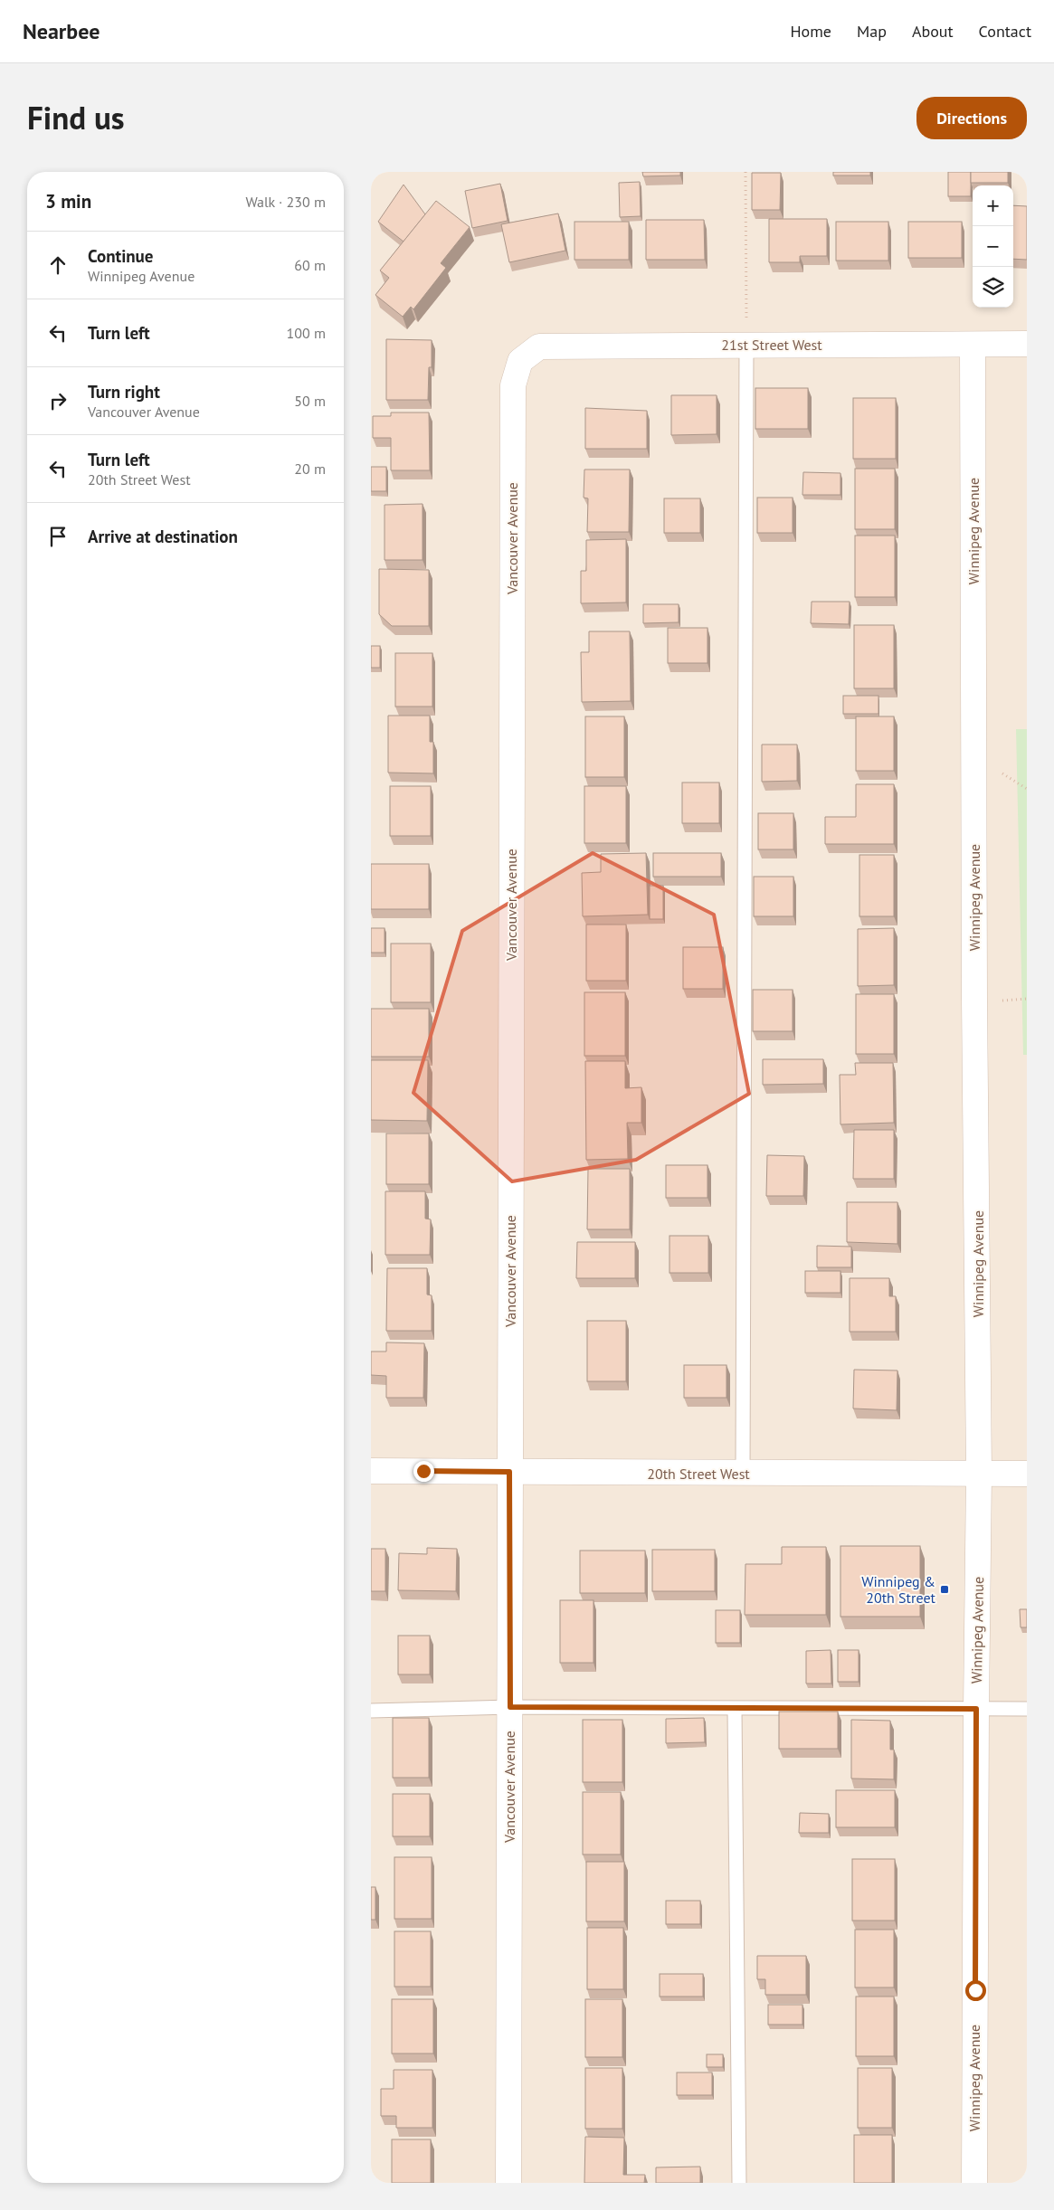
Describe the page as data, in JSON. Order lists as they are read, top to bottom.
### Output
{
  "streets": {
    "street": [
      "21st Street West",
      "Winnipeg Avenue",
      "Vancouver Avenue",
      "20th Street West"
    ]
  },
  "crossings": [
    ["21st Street West", "Winnipeg Avenue"],
    ["21st Street West", "Vancouver Avenue"],
    ["Winnipeg Avenue", "20th Street West"],
    ["Vancouver Avenue", "20th Street West"]
  ],
  "places": {
    "transit": ["Winnipeg & 20th Street"]
  },
  "page": {
    "header": "Nearbee",
    "nav": [
      "Home",
      "Map",
      "About",
      "Contact"
    ],
    "title": "Find us",
    "buttons": "Directions",
    "heading": ["3 min", "Walk · 230 m"],
    "map_buttons": ["+", "−"],
    "list": [
      ["Continue", "Winnipeg Avenue", "60 m"],
      ["Turn left", "100 m"],
      ["Turn right", "Vancouver Avenue", "50 m"],
      ["Turn left", "20th Street West", "20 m"],
      "Arrive at destination"
    ]
  }
}
